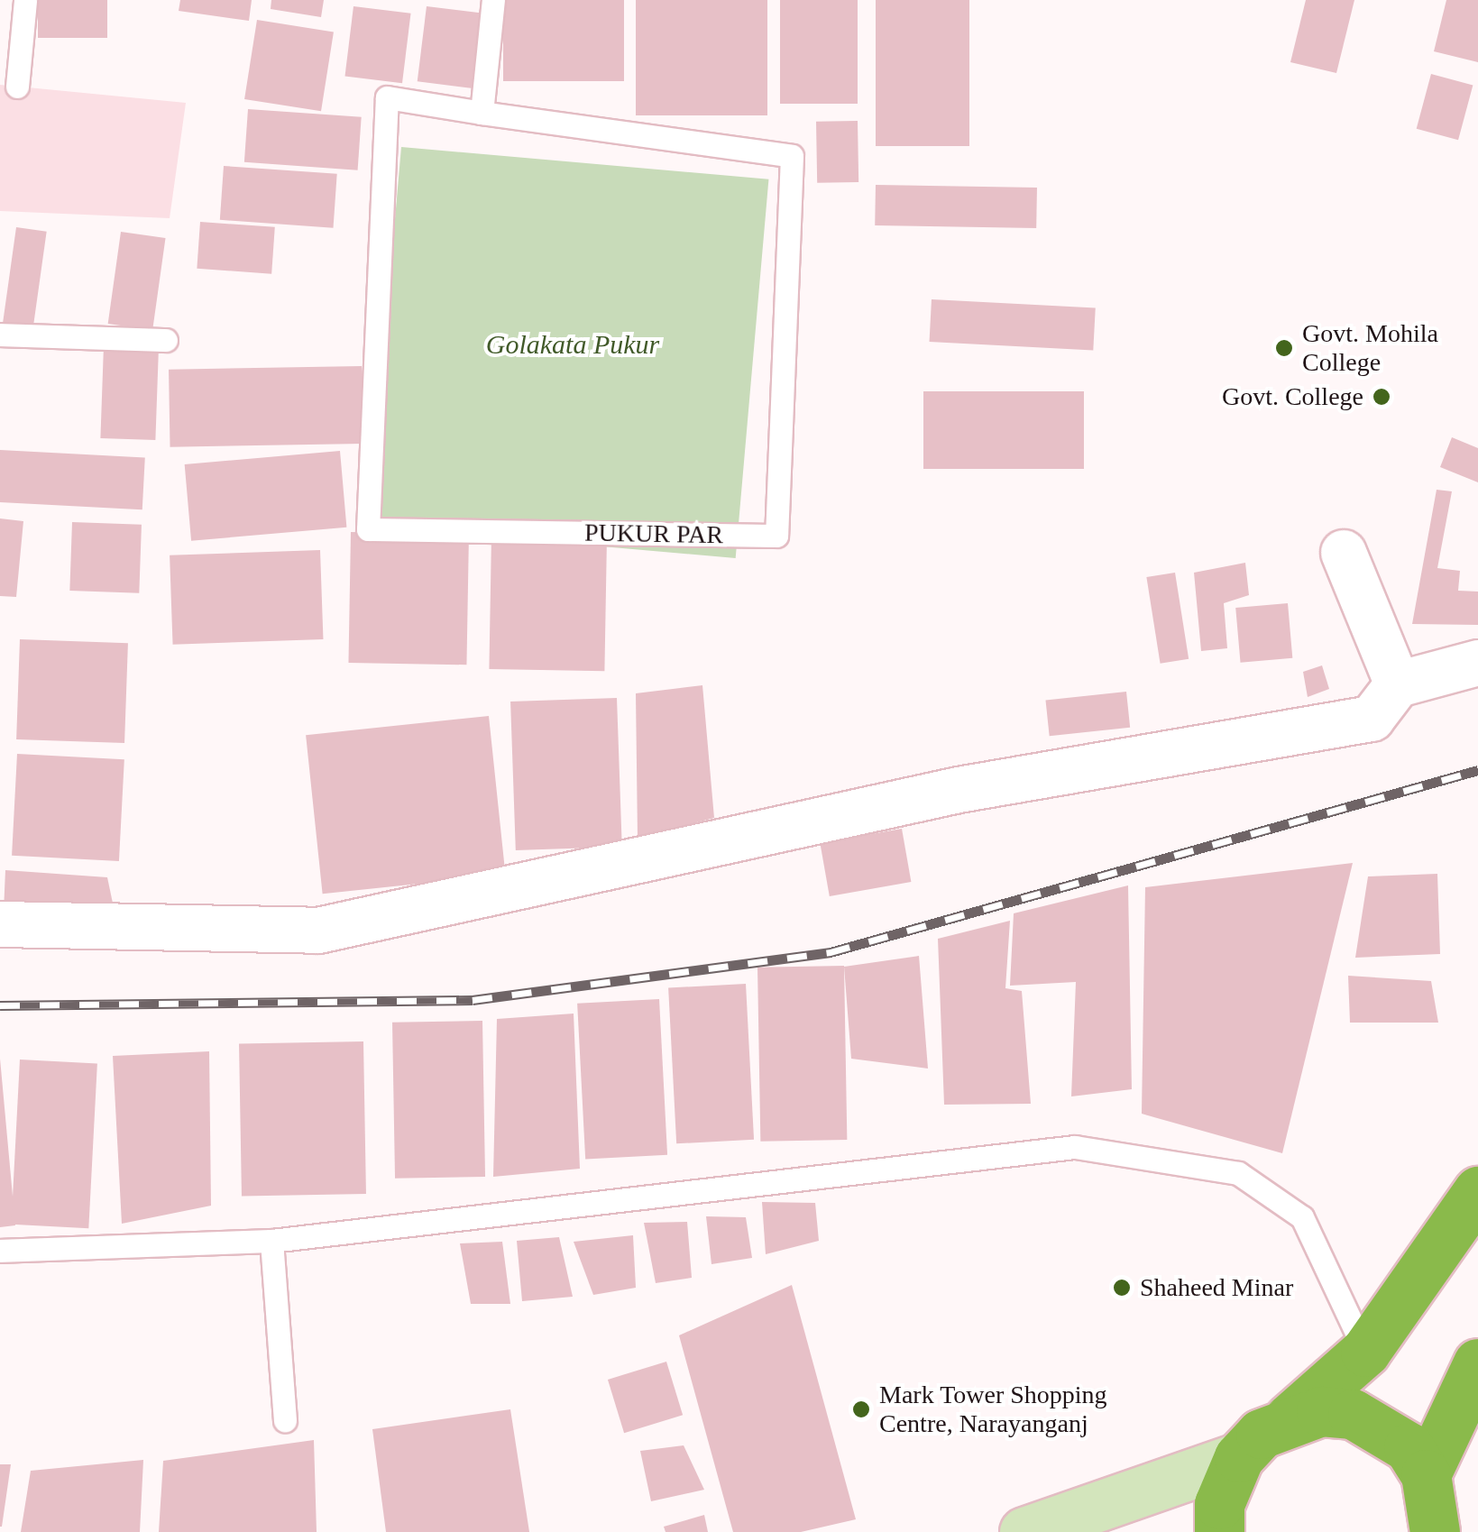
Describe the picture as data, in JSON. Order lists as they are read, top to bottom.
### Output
{
  "streets": {
    "lane": ["PUKUR PAR"]
  },
  "water": ["Golakata Pukur"],
  "places": [
    "Govt. Mohila College",
    "Govt. College",
    "Shaheed Minar",
    "Mark Tower Shopping Centre, Narayanganj"
  ]
}
